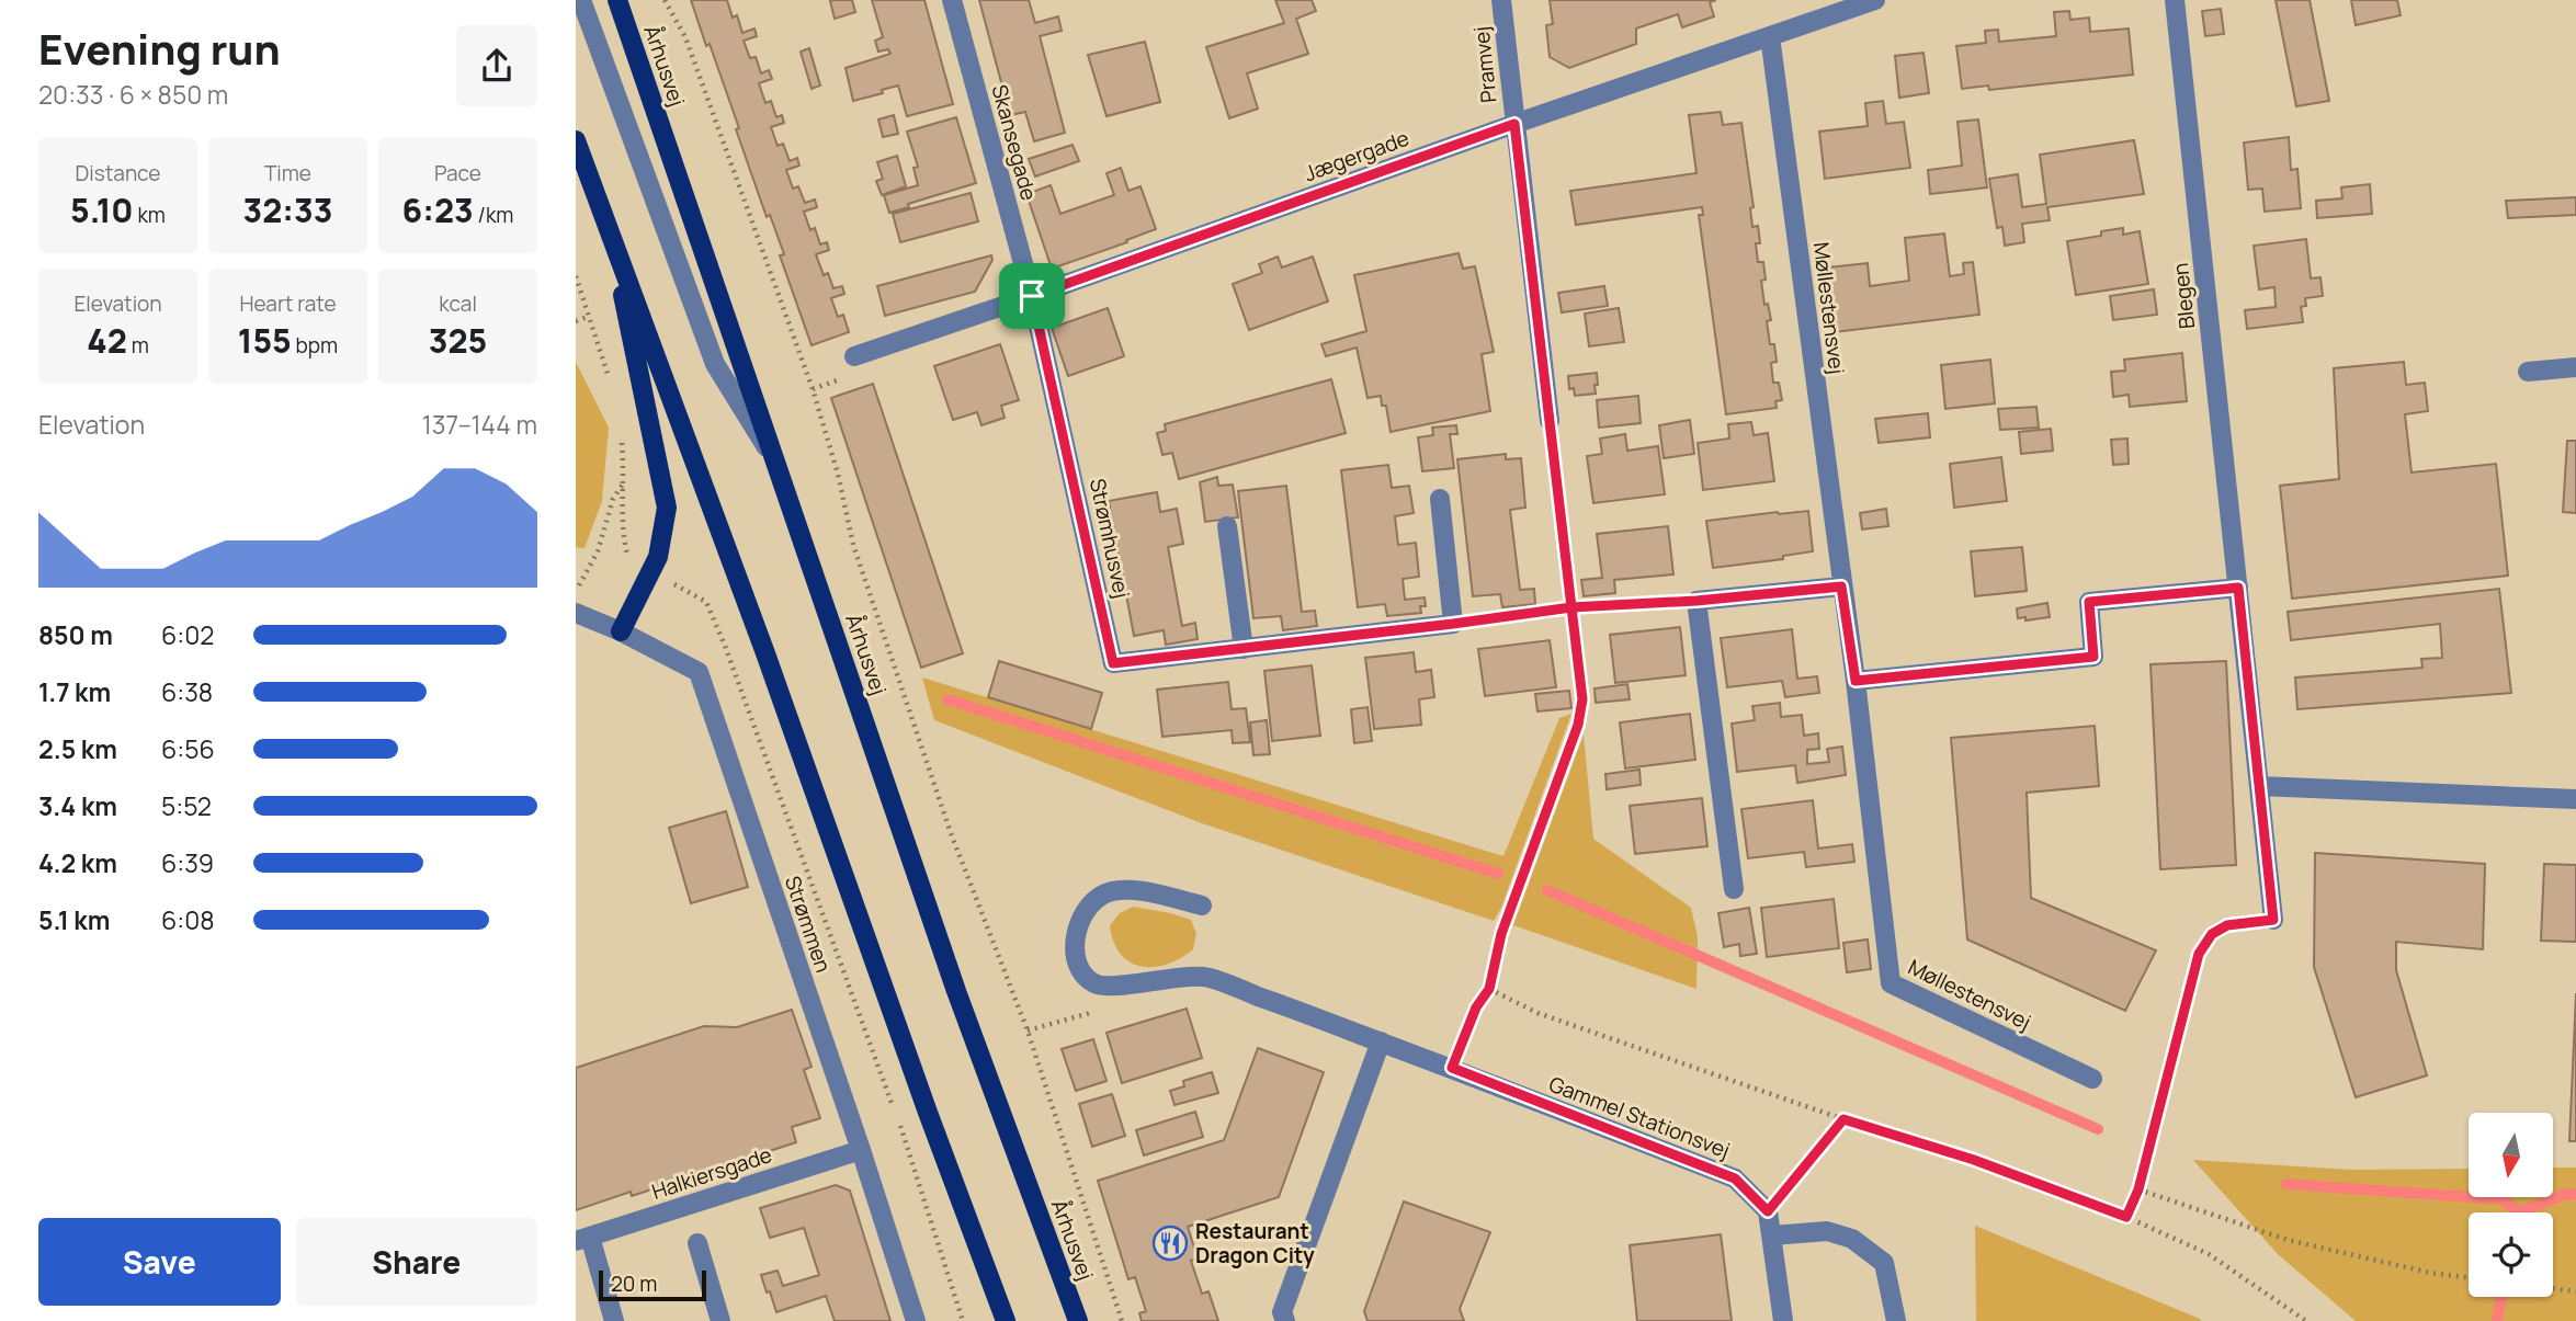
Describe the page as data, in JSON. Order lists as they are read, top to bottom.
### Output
{
  "streets": {
    "main road": ["Århusvej"],
    "street": [
      "Pramvej",
      "Skansegade",
      "Jægergade",
      "Blegen",
      "Møllestensvej",
      "Strømhusvej",
      "Strømmen",
      "Gammel Stationsvej",
      "Halkiersgade"
    ]
  },
  "crossings": [
    ["Pramvej", "Jægergade"],
    ["Skansegade", "Jægergade"],
    ["Skansegade", "Strømhusvej"],
    ["Jægergade", "Møllestensvej"],
    ["Jægergade", "Strømhusvej"],
    ["Strømmen", "Halkiersgade"]
  ],
  "places": {
    "restaurant": ["Restaurant Dragon City"]
  },
  "scale_bar": "20 m",
  "north": "bottom",
  "page": {
    "heading": ["Evening run", "20:33 · 6 × 850 m"],
    "stats": [
      ["Distance", "5.10 km"],
      ["Time", "32:33"],
      ["Pace", "6:23 /km"],
      ["Elevation", "42 m"],
      ["Heart rate", "155 bpm"],
      ["kcal", "325"]
    ],
    "chart": ["Elevation", "137–144 m"],
    "list": [
      {
        "name": "850 m",
        "note": "6:02"
      },
      {
        "name": "1.7 km",
        "note": "6:38"
      },
      {
        "name": "2.5 km",
        "note": "6:56"
      },
      {
        "name": "3.4 km",
        "note": "5:52"
      },
      {
        "name": "4.2 km",
        "note": "6:39"
      },
      {
        "name": "5.1 km",
        "note": "6:08"
      }
    ],
    "buttons": ["Save", "Share"],
    "scale": "20 m"
  }
}
